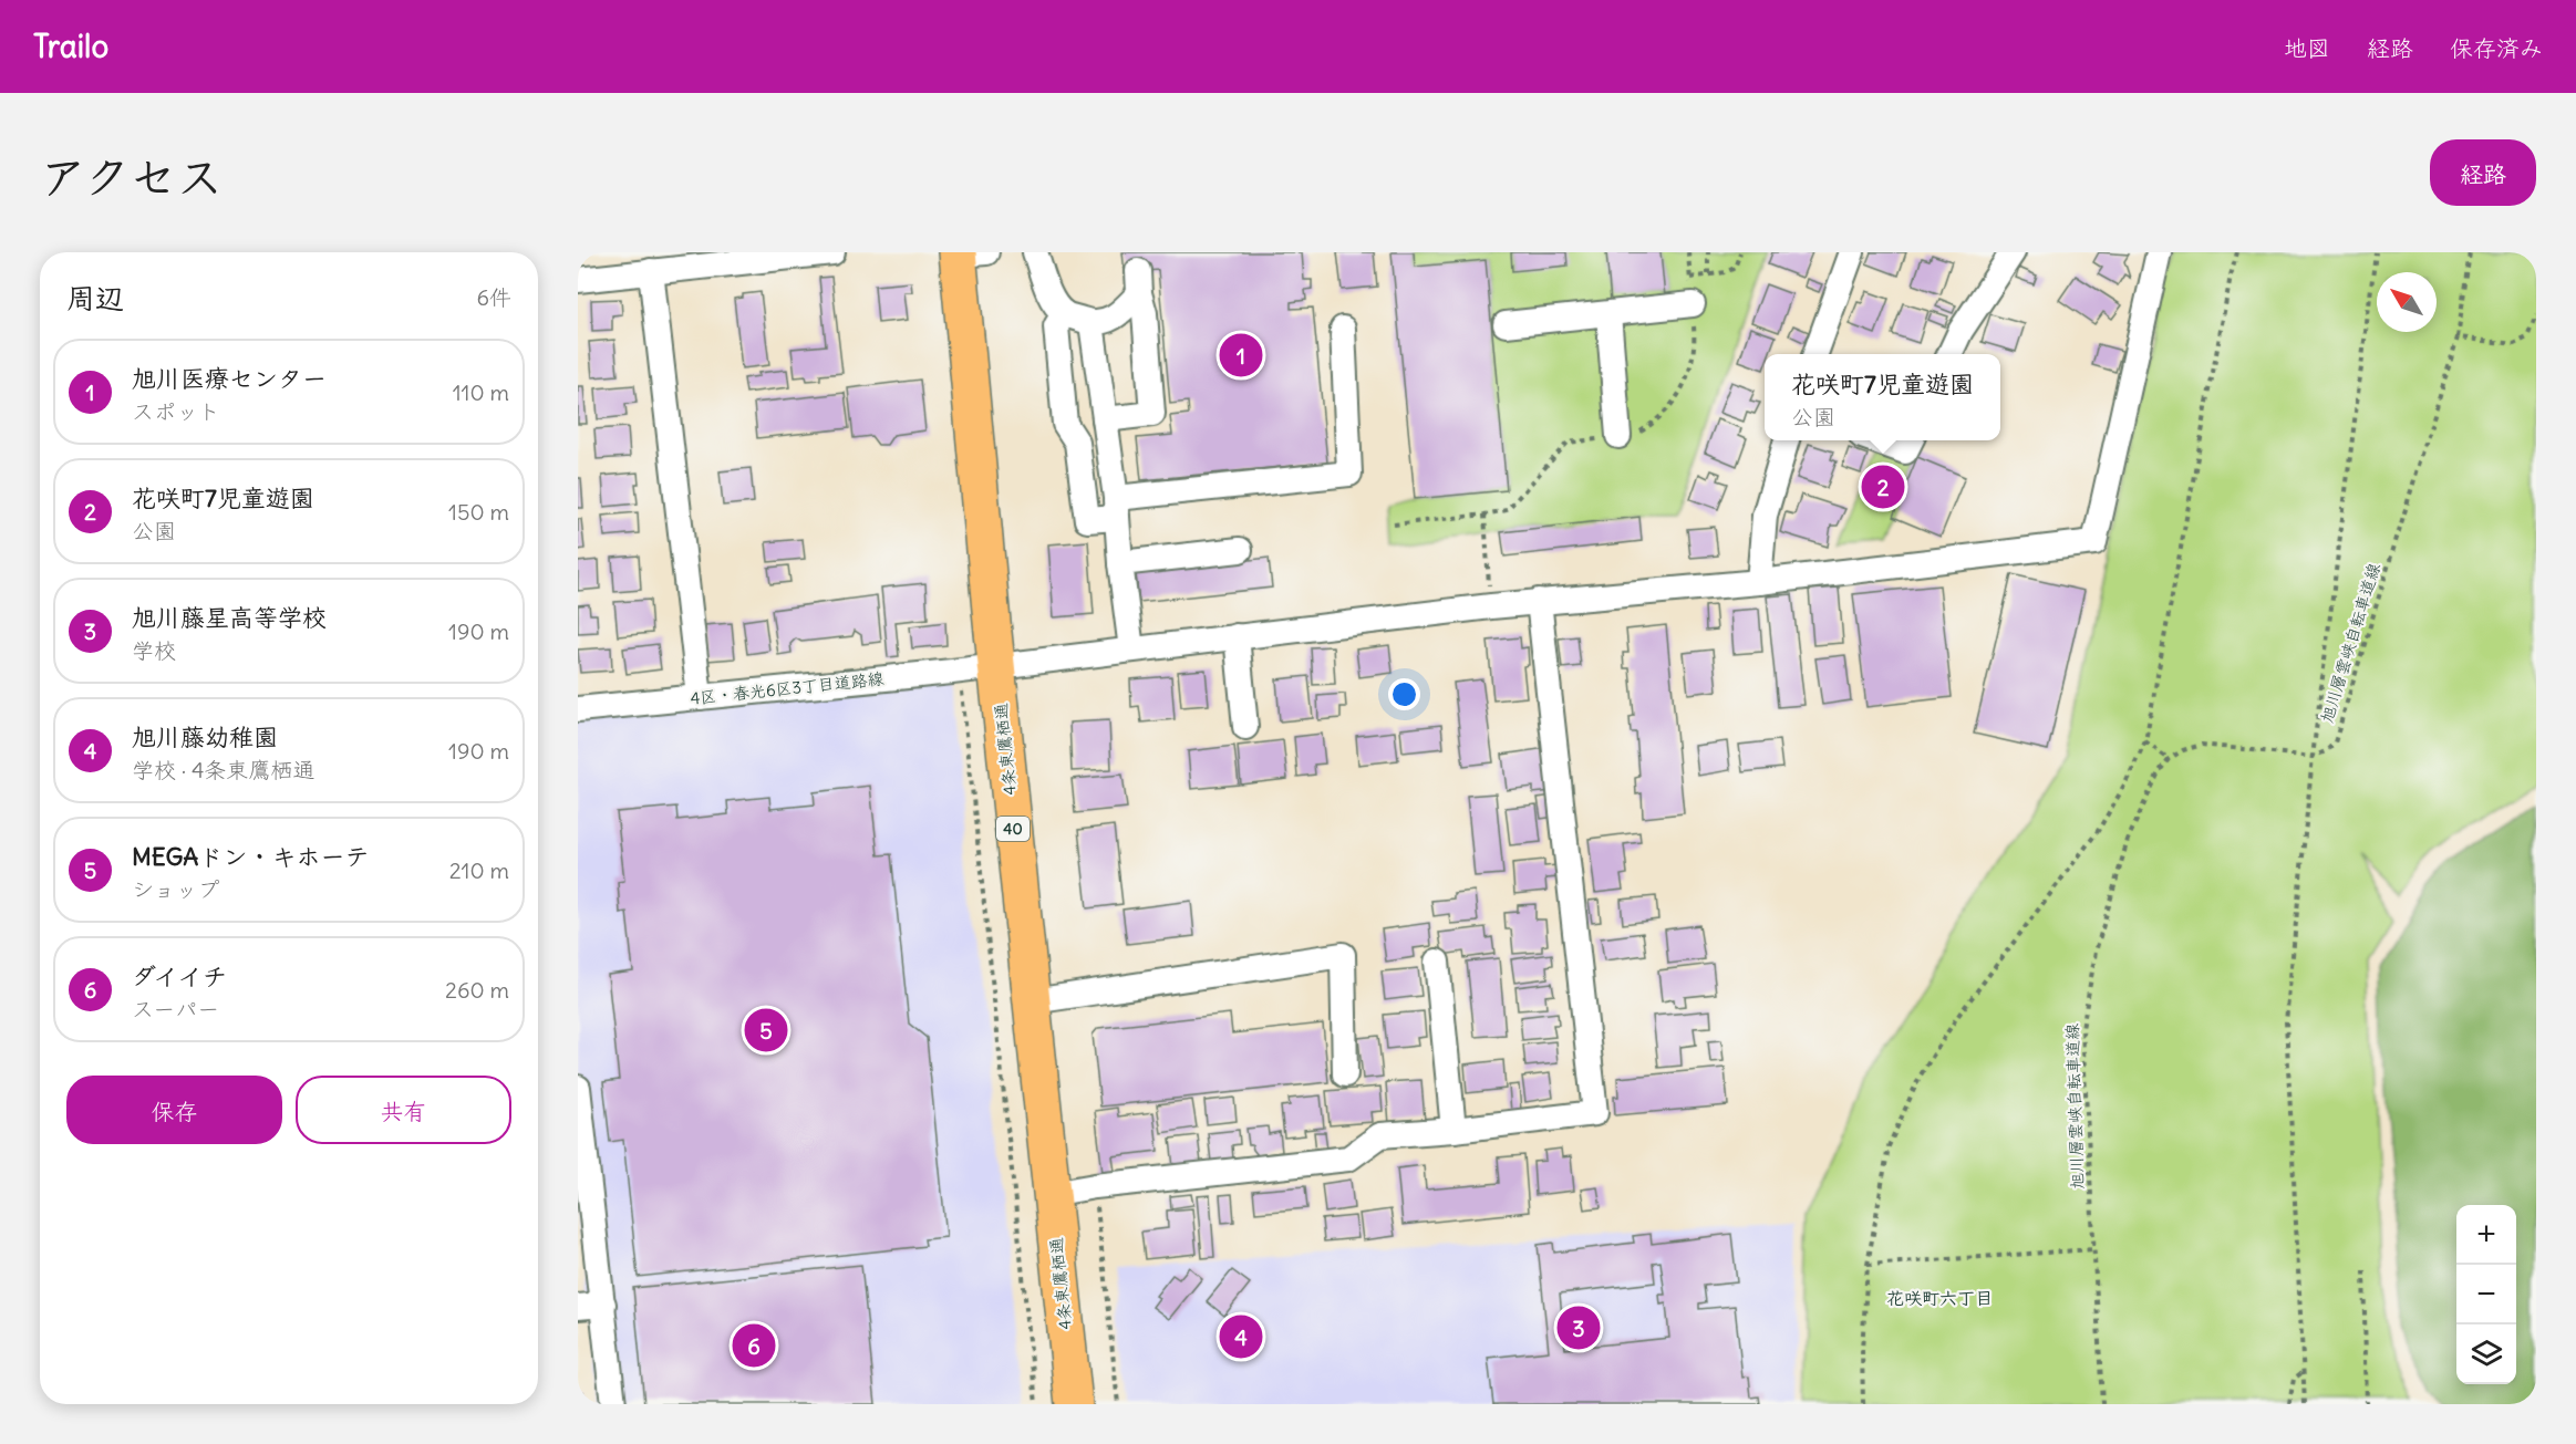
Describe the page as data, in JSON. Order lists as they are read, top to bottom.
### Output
{
  "streets": {
    "highway": ["4条東鷹栖通", "40"],
    "street": ["4区・春光6区3丁目道路線"],
    "path": ["旭川層雲峡自転車道線"]
  },
  "crossings": [
    ["4区・春光6区3丁目道路線", "4条東鷹栖通"]
  ],
  "districts": ["花咲町六丁目"],
  "north": "top left",
  "page": {
    "header": "Trailo",
    "nav": ["地図", "経路", "保存済み"],
    "title": "アクセス",
    "buttons": [
      "経路",
      ["保存", "共有"]
    ],
    "heading": ["周辺", "6件"],
    "pins": [
      "1",
      "2",
      "5",
      "3",
      "4",
      "6"
    ],
    "list": [
      {
        "mark": "1",
        "name": "旭川医療センター",
        "note": "スポット",
        "value": "110 m"
      },
      {
        "mark": "2",
        "name": "花咲町7児童遊園",
        "note": "公園",
        "value": "150 m"
      },
      {
        "mark": "3",
        "name": "旭川藤星高等学校",
        "note": "学校",
        "value": "190 m"
      },
      {
        "mark": "4",
        "name": "旭川藤幼稚園",
        "note": "学校 · 4条東鷹栖通",
        "value": "190 m"
      },
      {
        "mark": "5",
        "name": "MEGAドン・キホーテ",
        "note": "ショップ",
        "value": "210 m"
      },
      {
        "mark": "6",
        "name": "ダイイチ",
        "note": "スーパー",
        "value": "260 m"
      }
    ],
    "popup": ["花咲町7児童遊園", "公園"],
    "map_buttons": ["+", "−"]
  }
}
